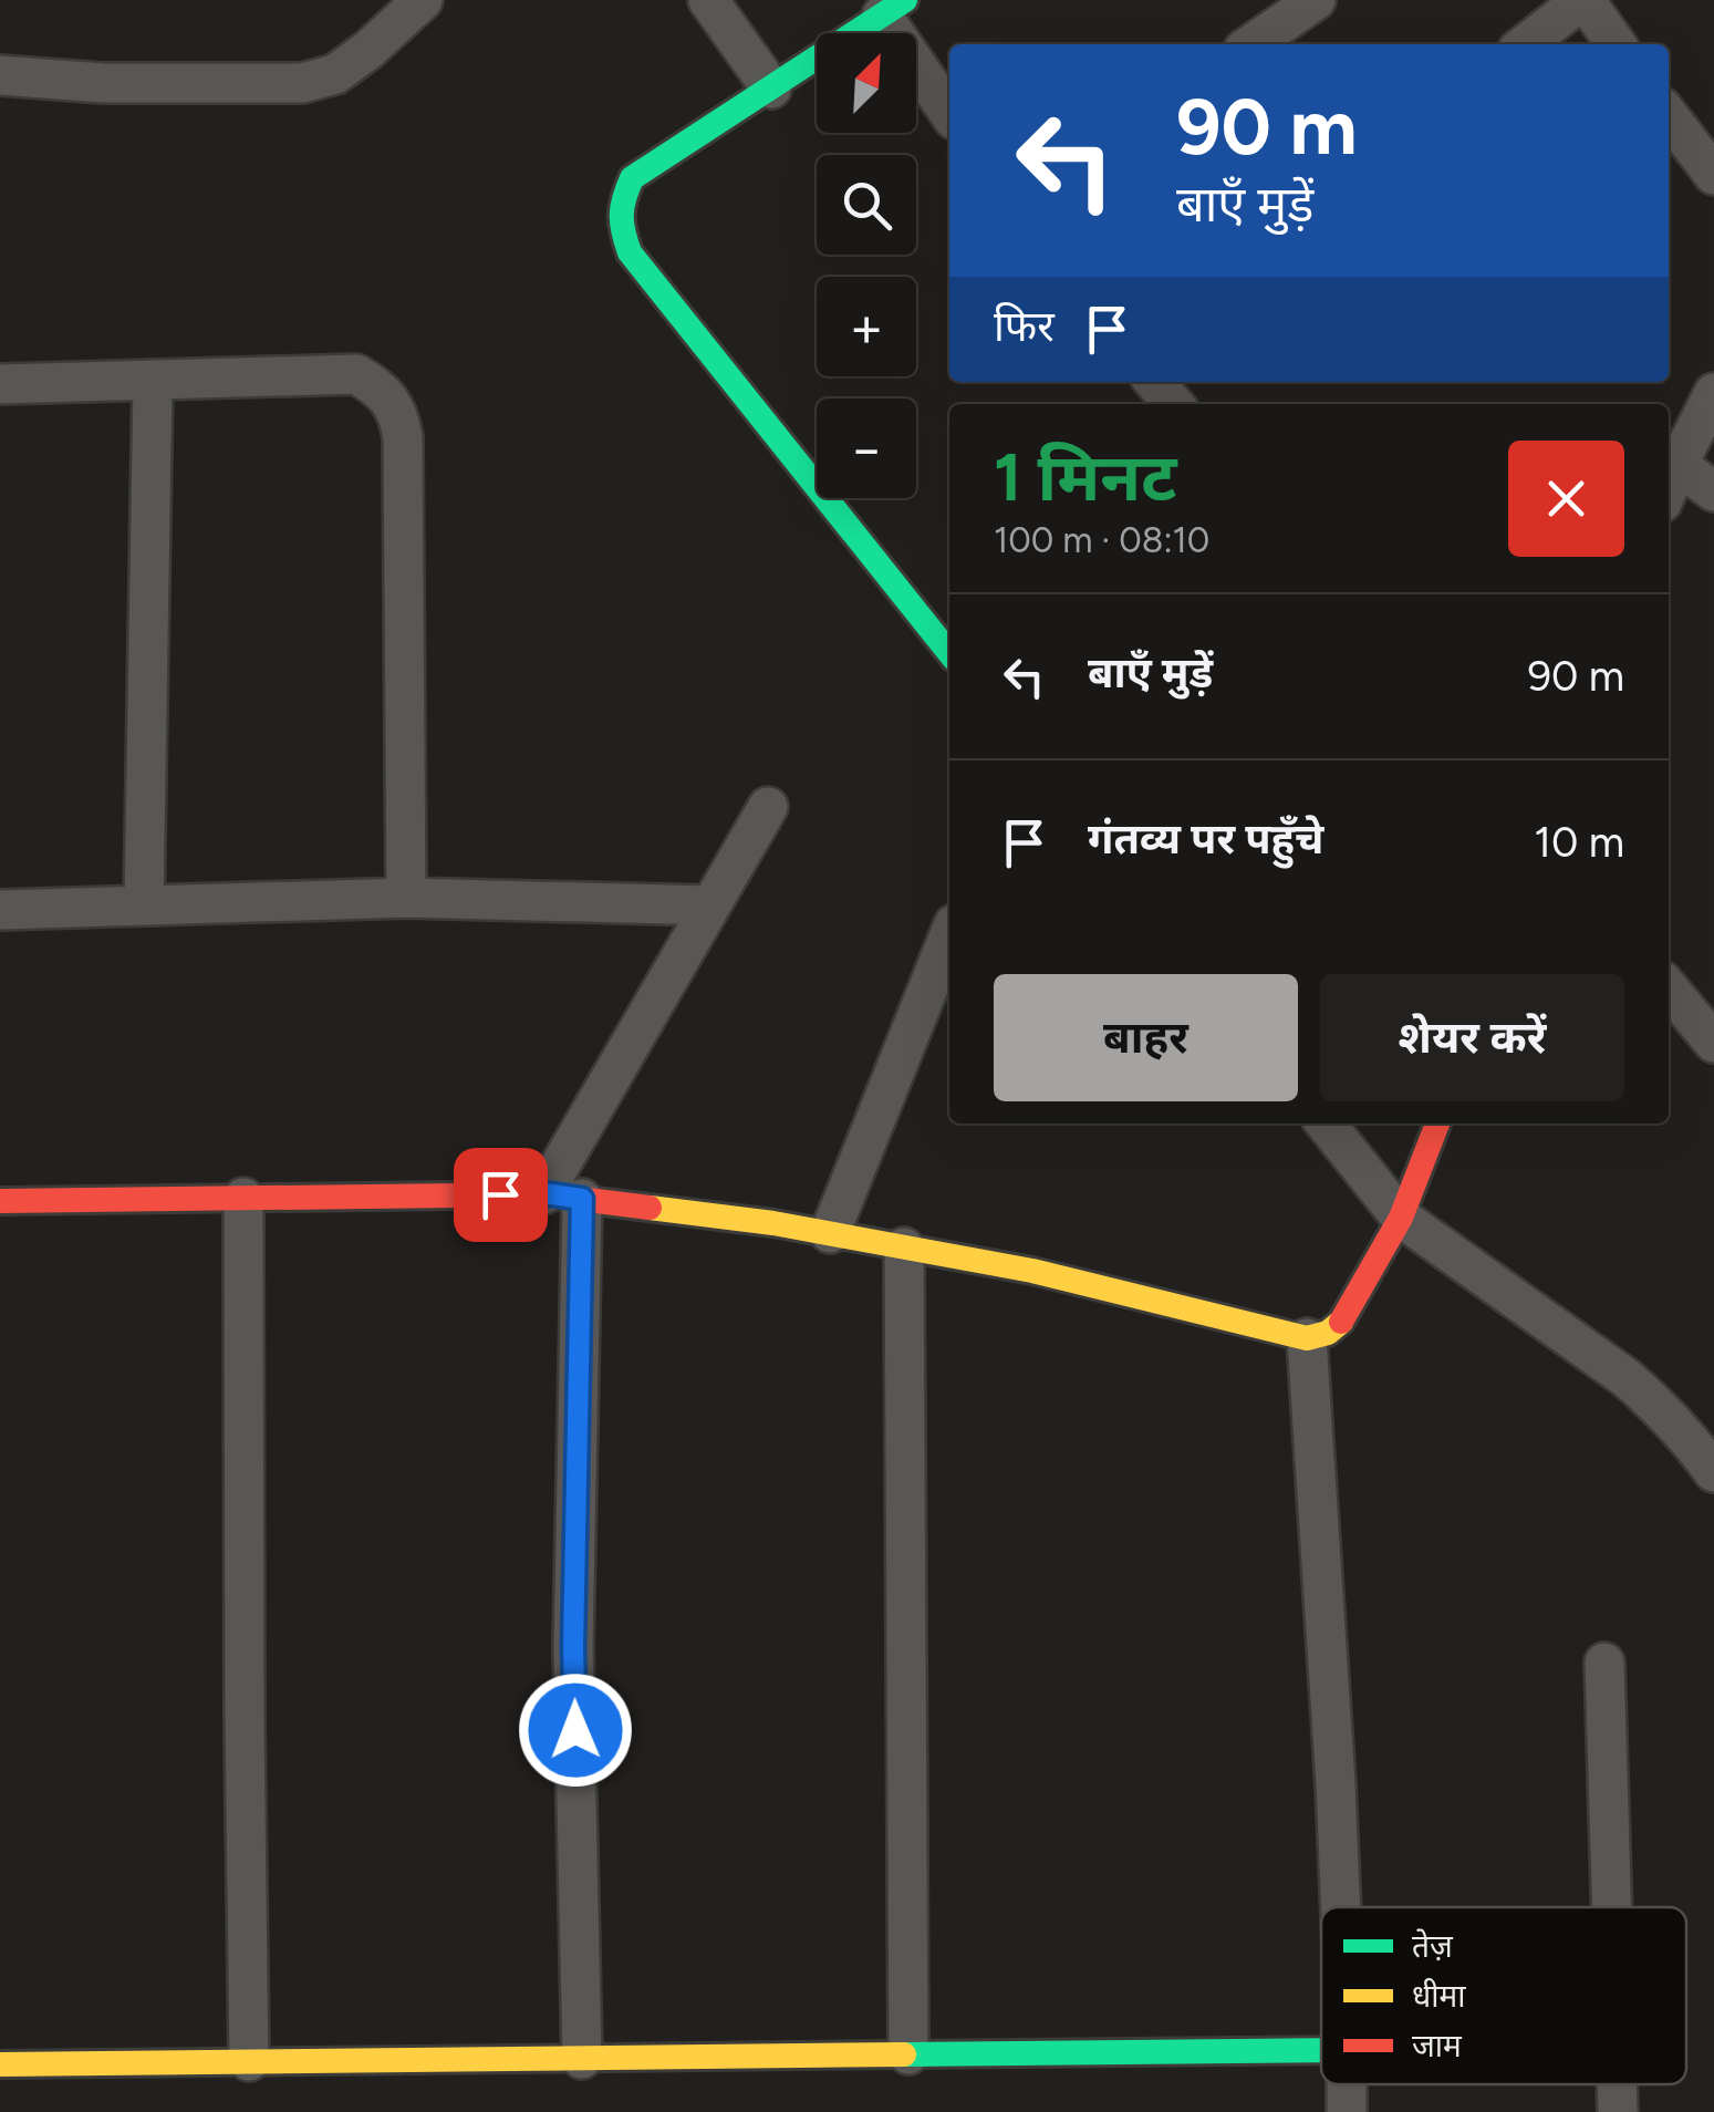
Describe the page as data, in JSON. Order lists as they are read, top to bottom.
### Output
{
  "legend": ["तेज़", "धीमा", "जाम"],
  "north": "top right",
  "page": {
    "map_buttons": ["+", "−"],
    "turn": ["90 m", "बाएँ मुड़ें"],
    "then": "फिर",
    "heading": ["1 मिनट", "100 m · 08:10"],
    "list": [
      {
        "name": "बाएँ मुड़ें",
        "value": "90 m"
      },
      {
        "name": "गंतव्य पर पहुँचे",
        "value": "10 m"
      }
    ],
    "buttons": ["बाहर", "शेयर करें"]
  }
}
